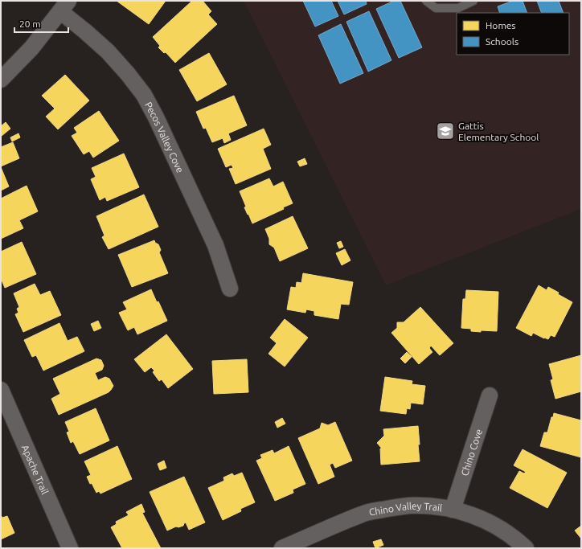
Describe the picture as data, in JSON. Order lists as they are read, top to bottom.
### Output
{
  "streets": {
    "street": [
      "Pecos Valley Cove",
      "Chino Cove",
      "Apache Trail",
      "Chino Valley Trail"
    ]
  },
  "crossings": [
    ["Chino Cove", "Chino Valley Trail"]
  ],
  "places": {
    "school or university": ["Gattis Elementary School"]
  },
  "legend": ["Homes", "Schools"],
  "scale_bar": "20 m"
}
